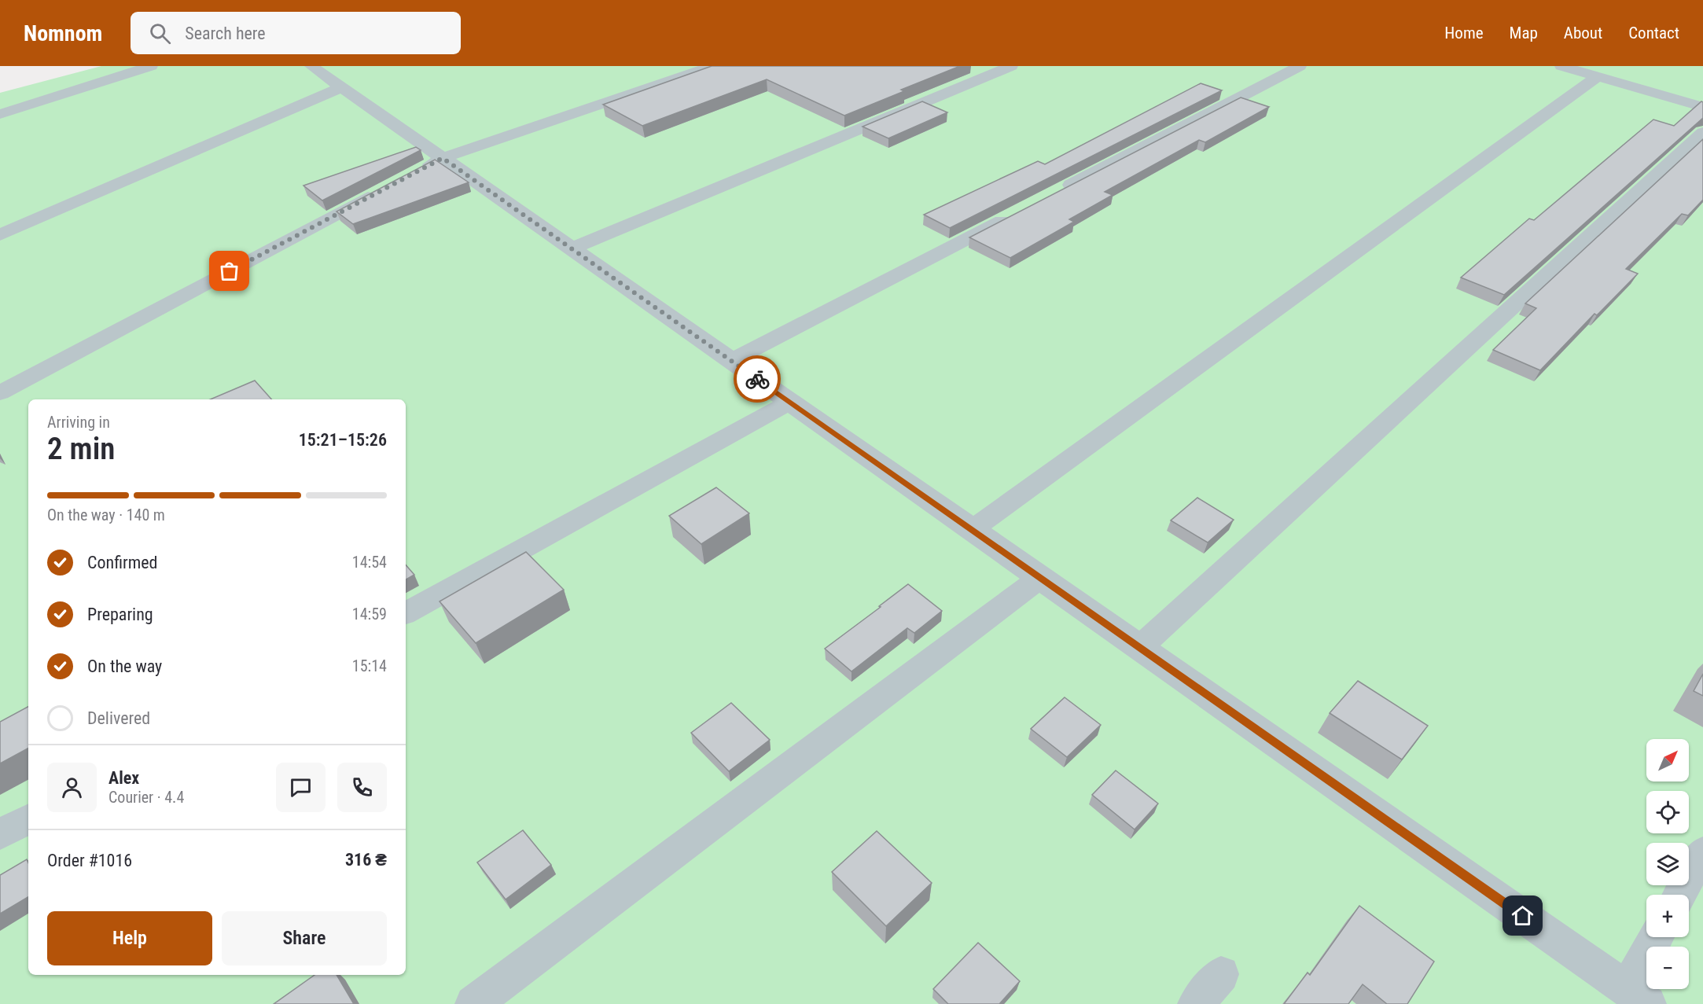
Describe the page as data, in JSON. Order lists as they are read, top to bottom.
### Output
{
  "north": "top right",
  "page": {
    "header": "Nomnom",
    "search": "Search here",
    "nav": [
      "Home",
      "Map",
      "About",
      "Contact"
    ],
    "heading": ["2 min", "Arriving in", "15:21–15:26"],
    "panel": [
      "Alex",
      "Courier · 4.4",
      "Order #1016",
      "316 ₴"
    ],
    "bar": "On the way · 140 m",
    "list": [
      ["Confirmed", "14:54"],
      ["Preparing", "14:59"],
      ["On the way", "15:14"],
      "Delivered"
    ],
    "map_buttons": ["+", "−"],
    "buttons": ["Help", "Share"]
  }
}
